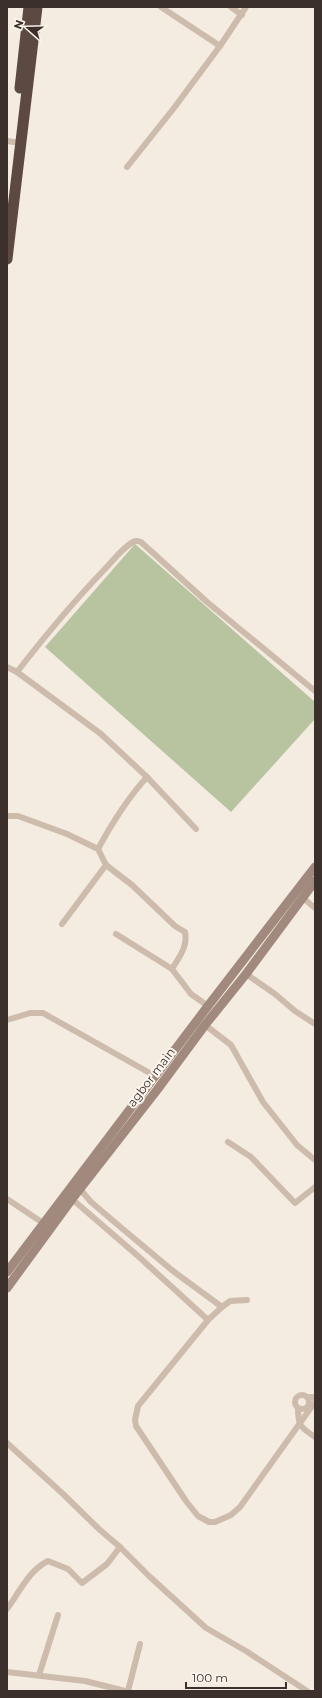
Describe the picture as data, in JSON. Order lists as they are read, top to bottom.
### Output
{
  "streets": {
    "main road": ["agbor main"]
  },
  "scale_bar": "100 m",
  "north": "left"
}
